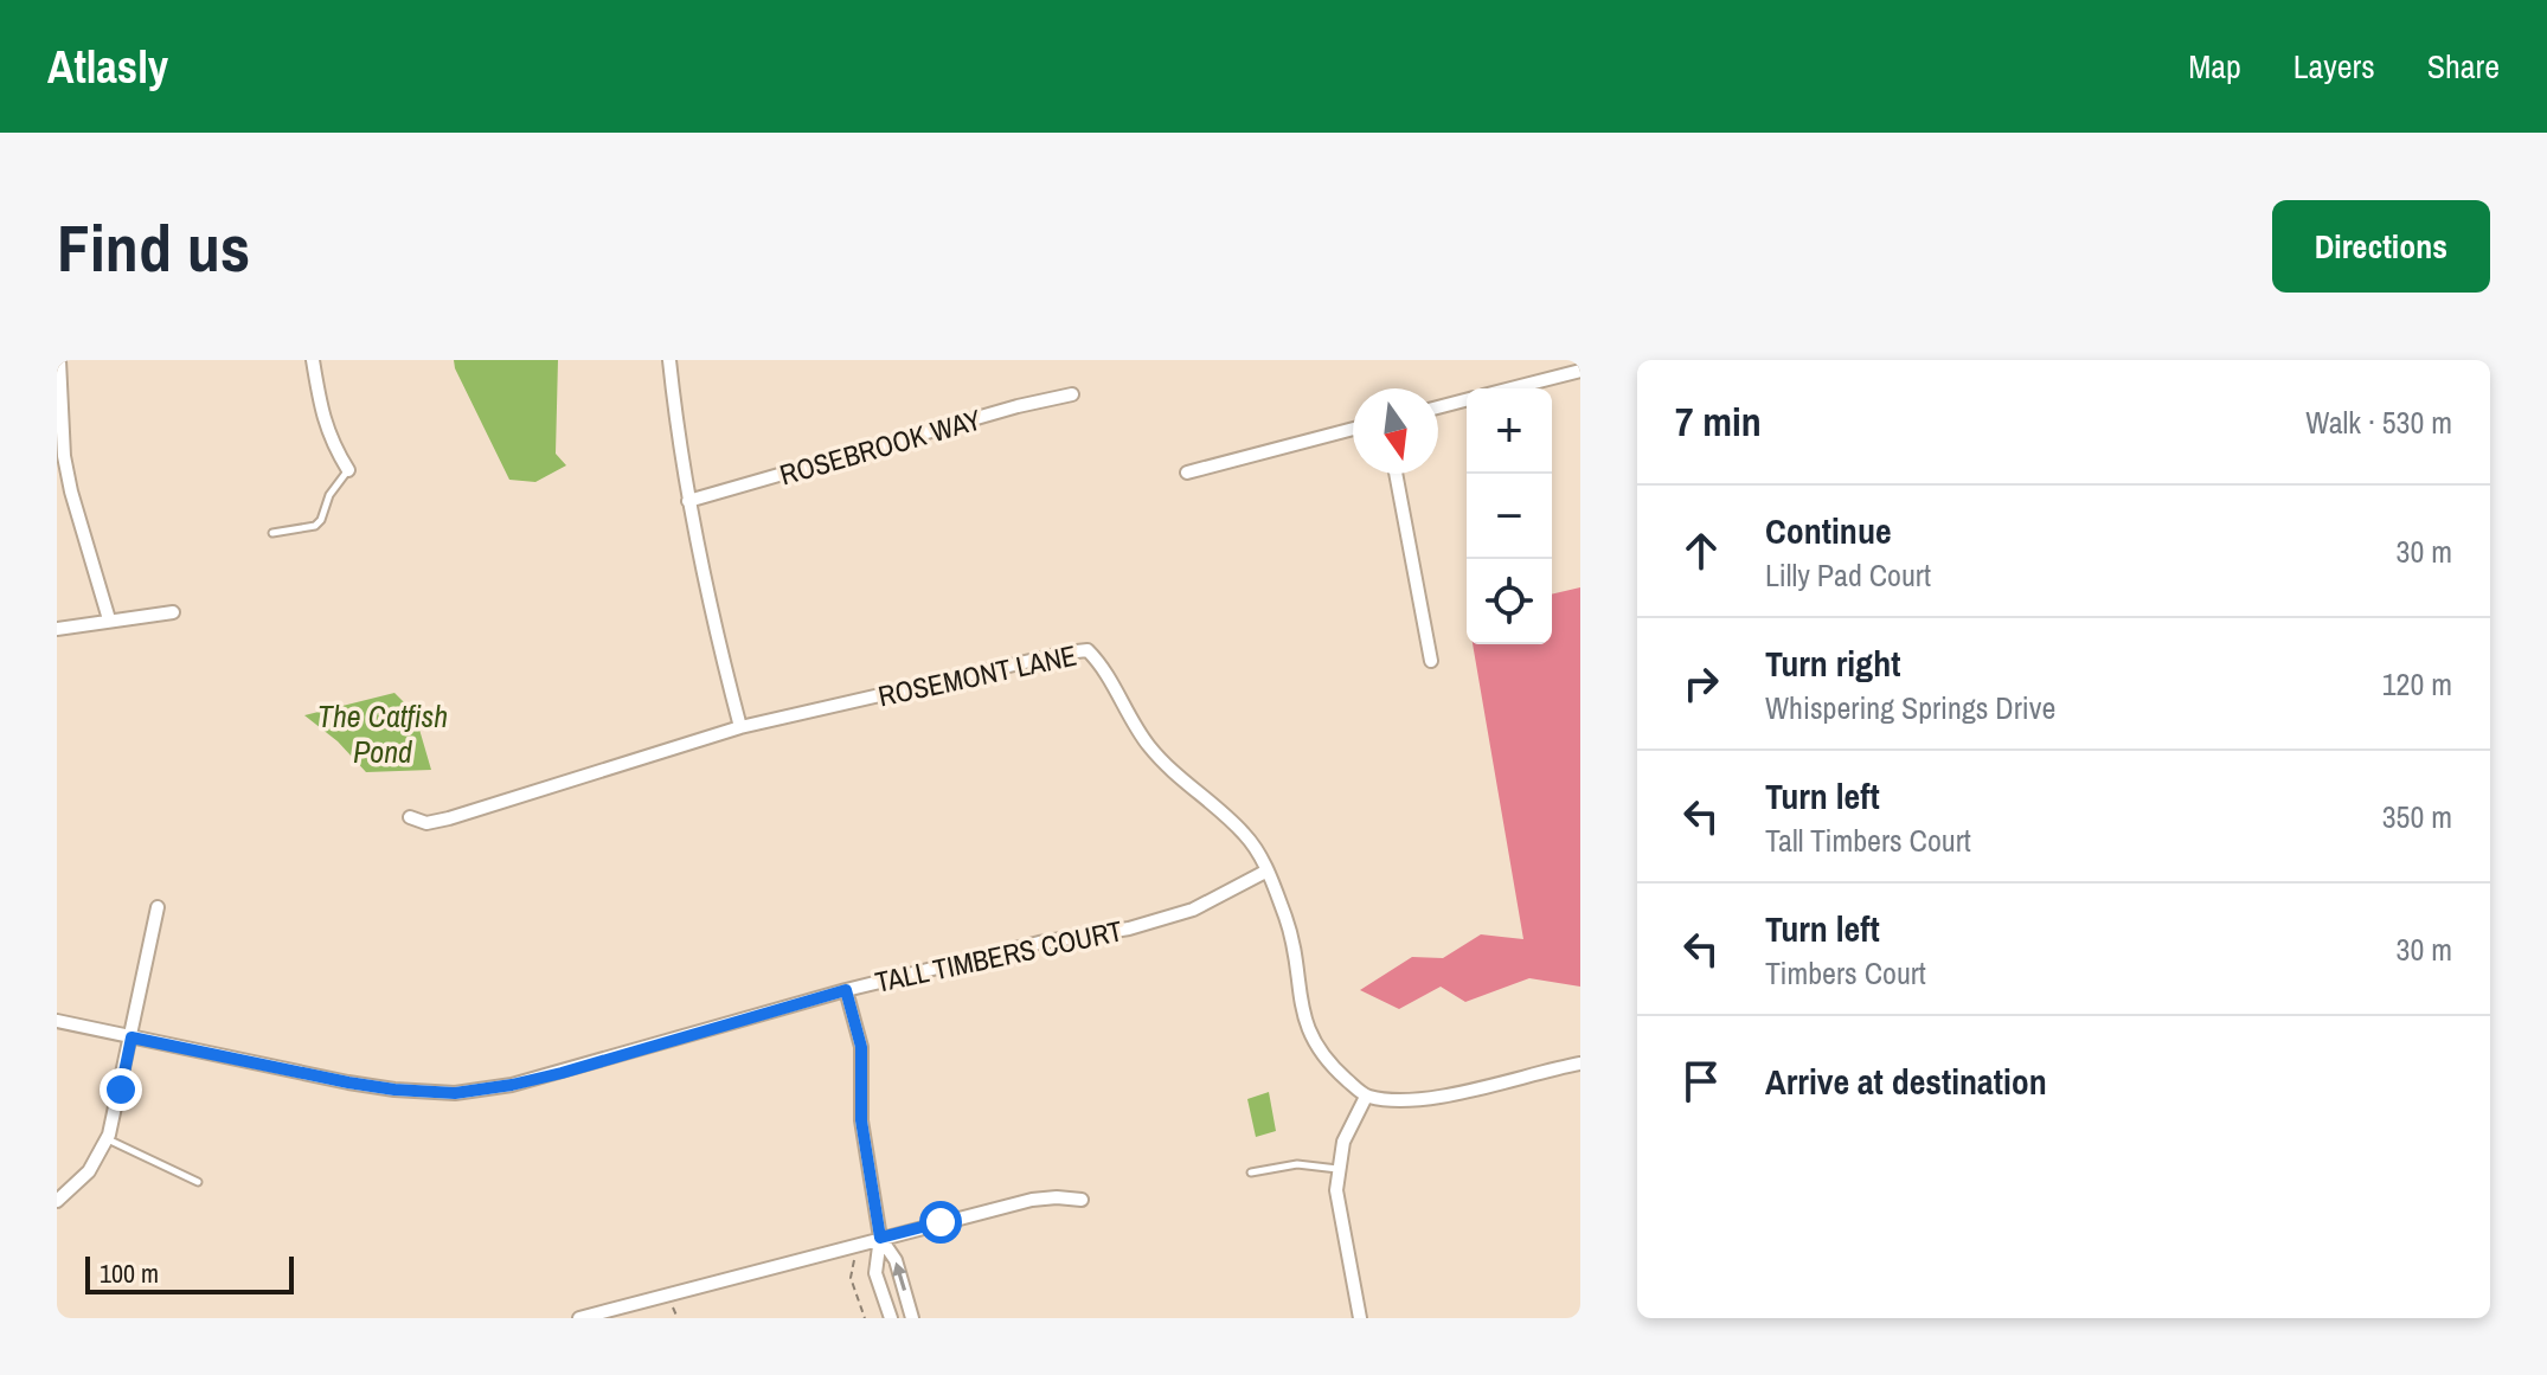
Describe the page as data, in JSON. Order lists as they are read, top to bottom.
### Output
{
  "streets": {
    "street": ["ROSEBROOK WAY", "ROSEMONT LANE", "TALL TIMBERS COURT"]
  },
  "crossings": [
    ["ROSEMONT LANE", "TALL TIMBERS COURT"]
  ],
  "water": ["The Catfish Pond"],
  "scale_bar": "100 m",
  "north": "bottom",
  "page": {
    "header": "Atlasly",
    "nav": ["Map", "Layers", "Share"],
    "buttons": "Directions",
    "title": "Find us",
    "heading": ["7 min", "Walk · 530 m"],
    "map_buttons": ["+", "−"],
    "list": [
      ["Continue", "Lilly Pad Court", "30 m"],
      ["Turn right", "Whispering Springs Drive", "120 m"],
      ["Turn left", "Tall Timbers Court", "350 m"],
      ["Turn left", "Timbers Court", "30 m"],
      "Arrive at destination"
    ],
    "scale": "100 m"
  }
}
